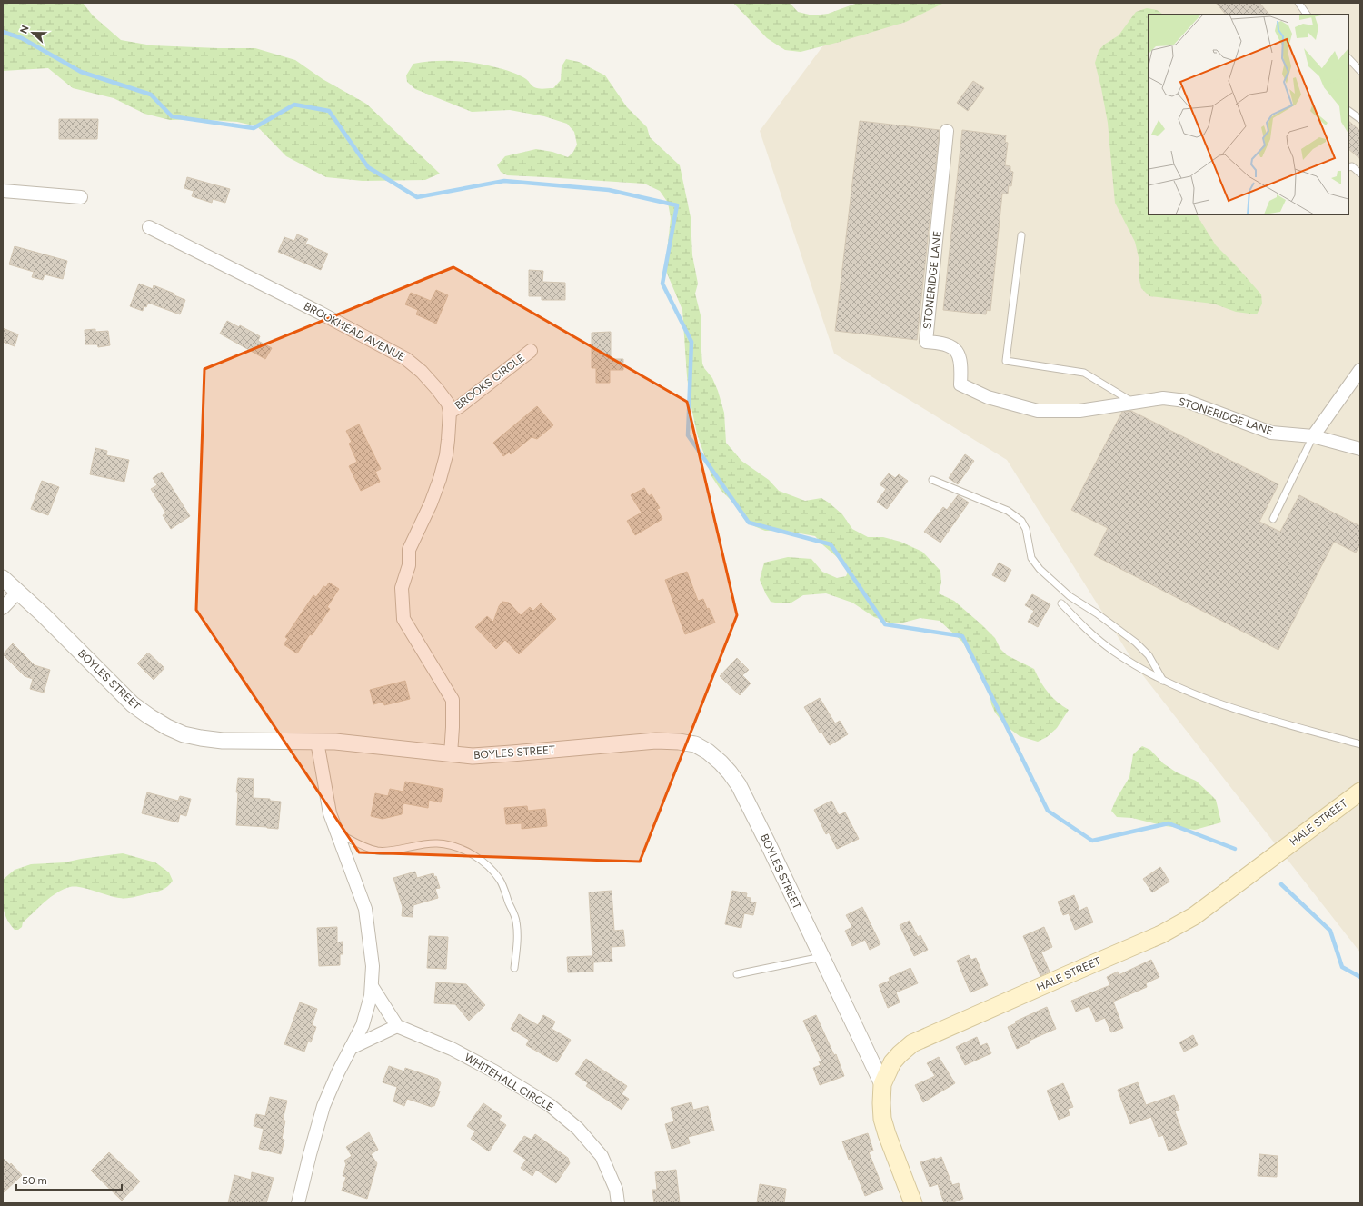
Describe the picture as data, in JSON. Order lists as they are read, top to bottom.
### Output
{
  "streets": {
    "main road": ["HALE STREET"],
    "street": [
      "STONERIDGE LANE",
      "BROOKHEAD AVENUE",
      "BROOKS CIRCLE",
      "BOYLES STREET",
      "WHITEHALL CIRCLE"
    ]
  },
  "crossings": [
    ["BROOKHEAD AVENUE", "BROOKS CIRCLE"],
    ["BROOKHEAD AVENUE", "BOYLES STREET"],
    ["BOYLES STREET", "HALE STREET"]
  ],
  "scale_bar": "50 m",
  "north": "left"
}
